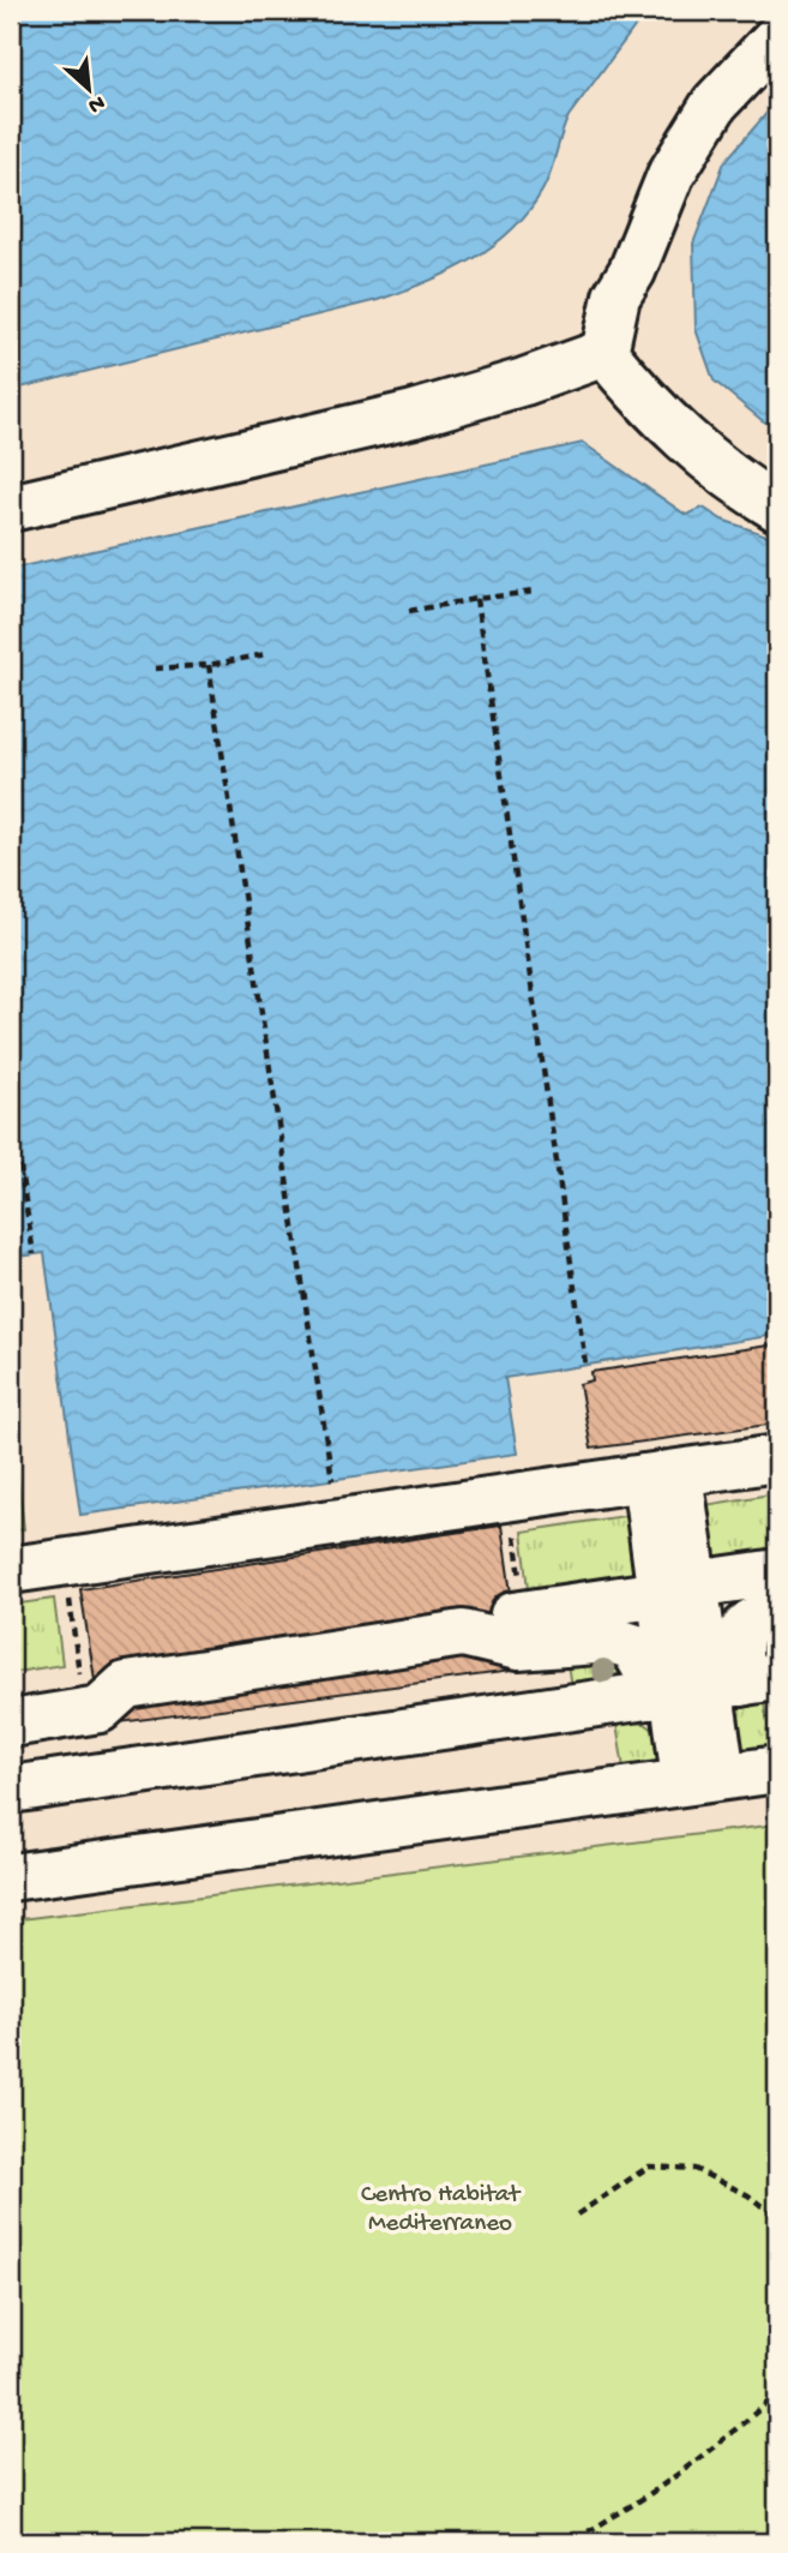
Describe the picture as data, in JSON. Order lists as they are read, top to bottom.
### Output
{
  "parks": ["Centro Habitat Mediterraneo"],
  "north": "bottom right"
}
